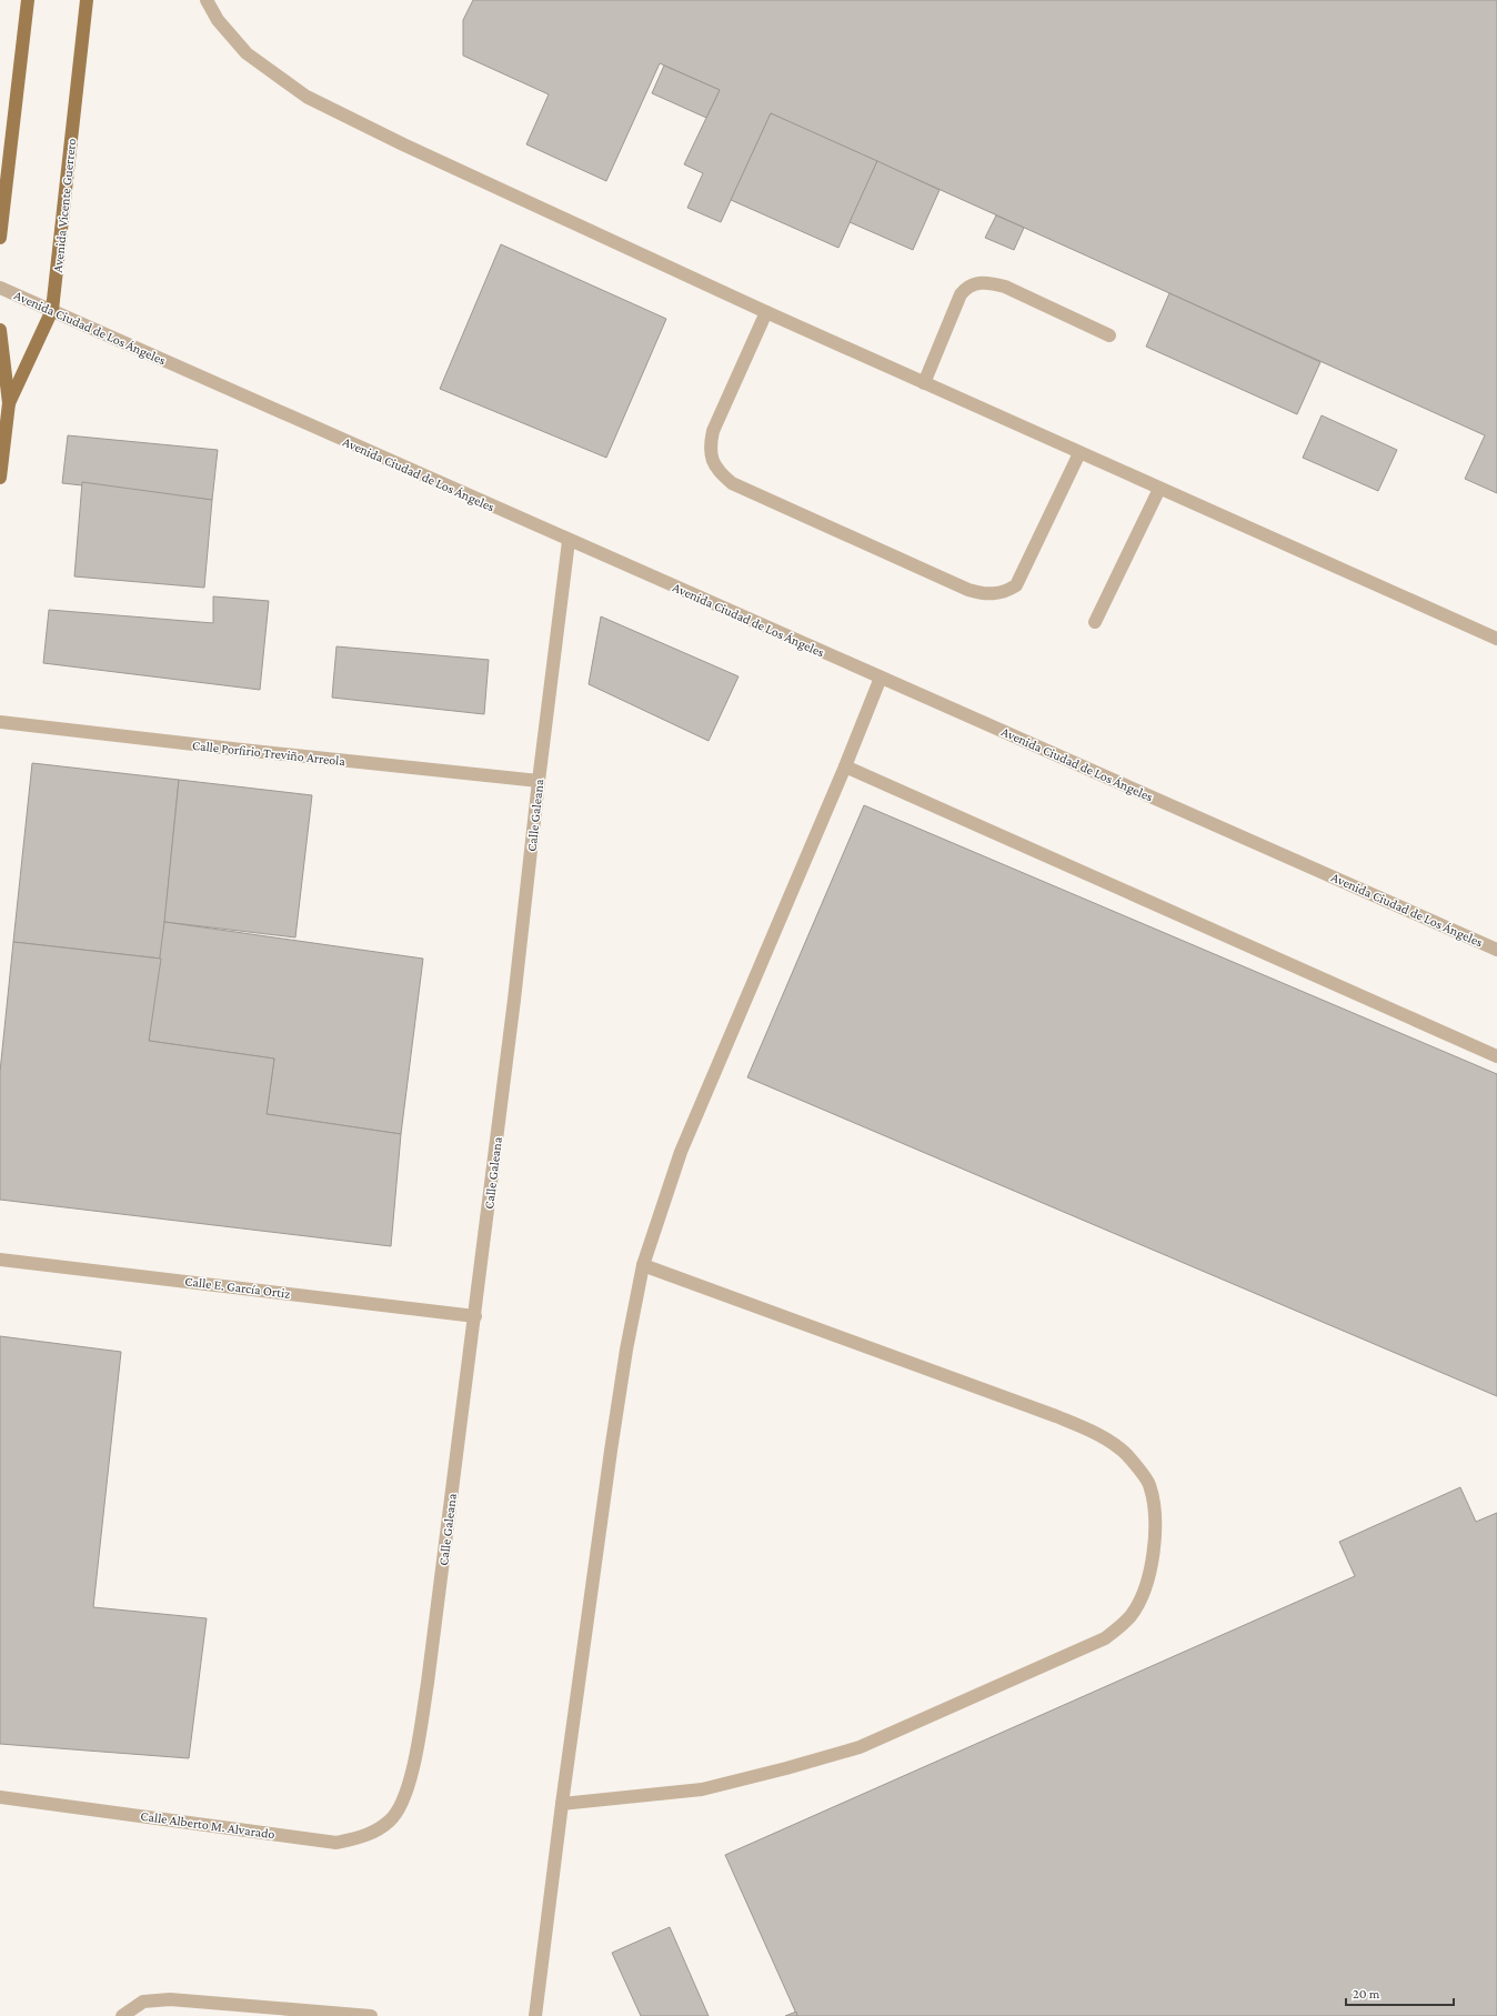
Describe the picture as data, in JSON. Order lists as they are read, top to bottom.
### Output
{
  "streets": {
    "main road": ["Avenida Vicente Guerrero"],
    "street": [
      "Avenida Ciudad de Los Ángeles",
      "Calle Porfirio Treviño Arreola",
      "Calle Galeana",
      "Calle E. García Ortiz",
      "Calle Alberto M. Alvarado"
    ]
  },
  "crossings": [
    ["Avenida Vicente Guerrero", "Avenida Ciudad de Los Ángeles"],
    ["Avenida Ciudad de Los Ángeles", "Calle Galeana"],
    ["Calle Porfirio Treviño Arreola", "Calle Galeana"],
    ["Calle Galeana", "Calle E. García Ortiz"],
    ["Calle Galeana", "Calle Alberto M. Alvarado"]
  ],
  "scale_bar": "20 m"
}
